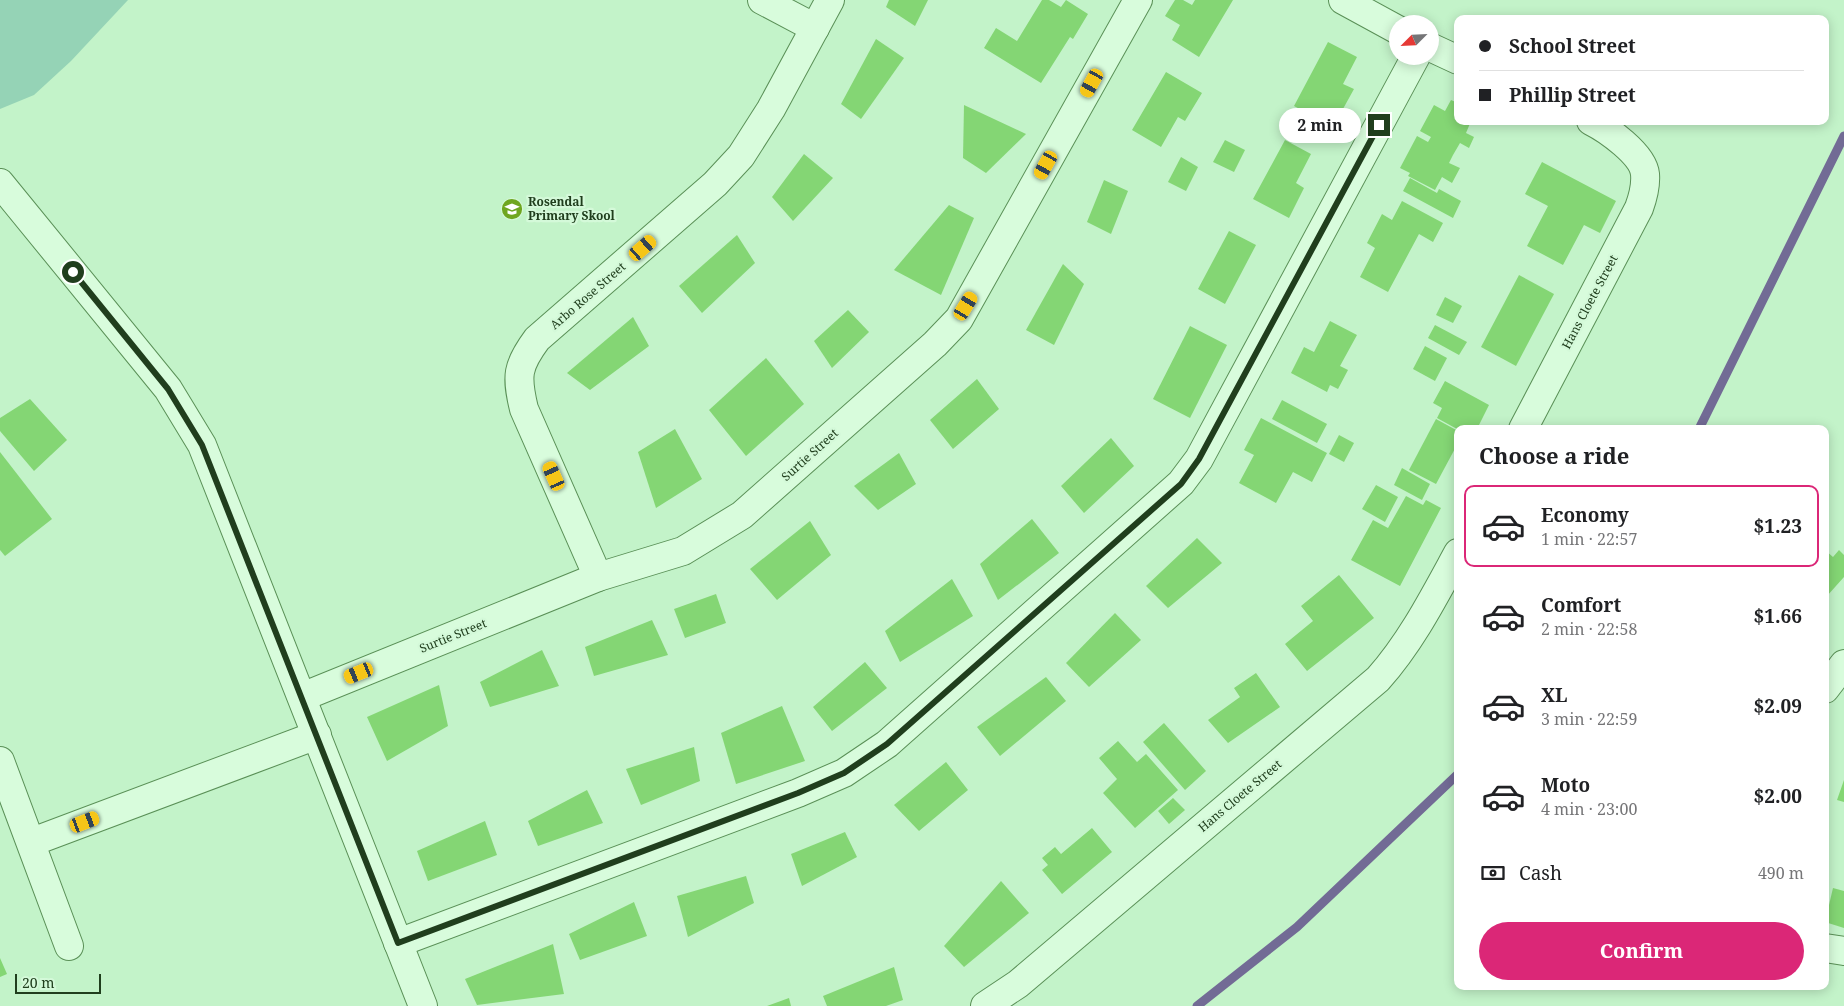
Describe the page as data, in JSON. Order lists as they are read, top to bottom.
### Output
{
  "streets": {
    "street": ["Arbo Rose Street", "Hans Cloete Street", "Surtie Street"]
  },
  "crossings": [
    ["Arbo Rose Street", "Surtie Street"]
  ],
  "places": {
    "school or university": ["Rosendal Primary Skool"]
  },
  "scale_bar": "20 m",
  "north": "bottom left",
  "page": {
    "banner": ["School Street", "Phillip Street"],
    "bubble": "2 min",
    "heading": "Choose a ride",
    "list": [
      {
        "name": "Economy",
        "note": "1 min · 22:57",
        "value": "$1.23"
      },
      {
        "name": "Comfort",
        "note": "2 min · 22:58",
        "value": "$1.66"
      },
      {
        "name": "XL",
        "note": "3 min · 22:59",
        "value": "$2.09"
      },
      {
        "name": "Moto",
        "note": "4 min · 23:00",
        "value": "$2.00"
      }
    ],
    "pay": ["Cash", "490 m"],
    "buttons": "Confirm",
    "scale": "20 m"
  }
}
